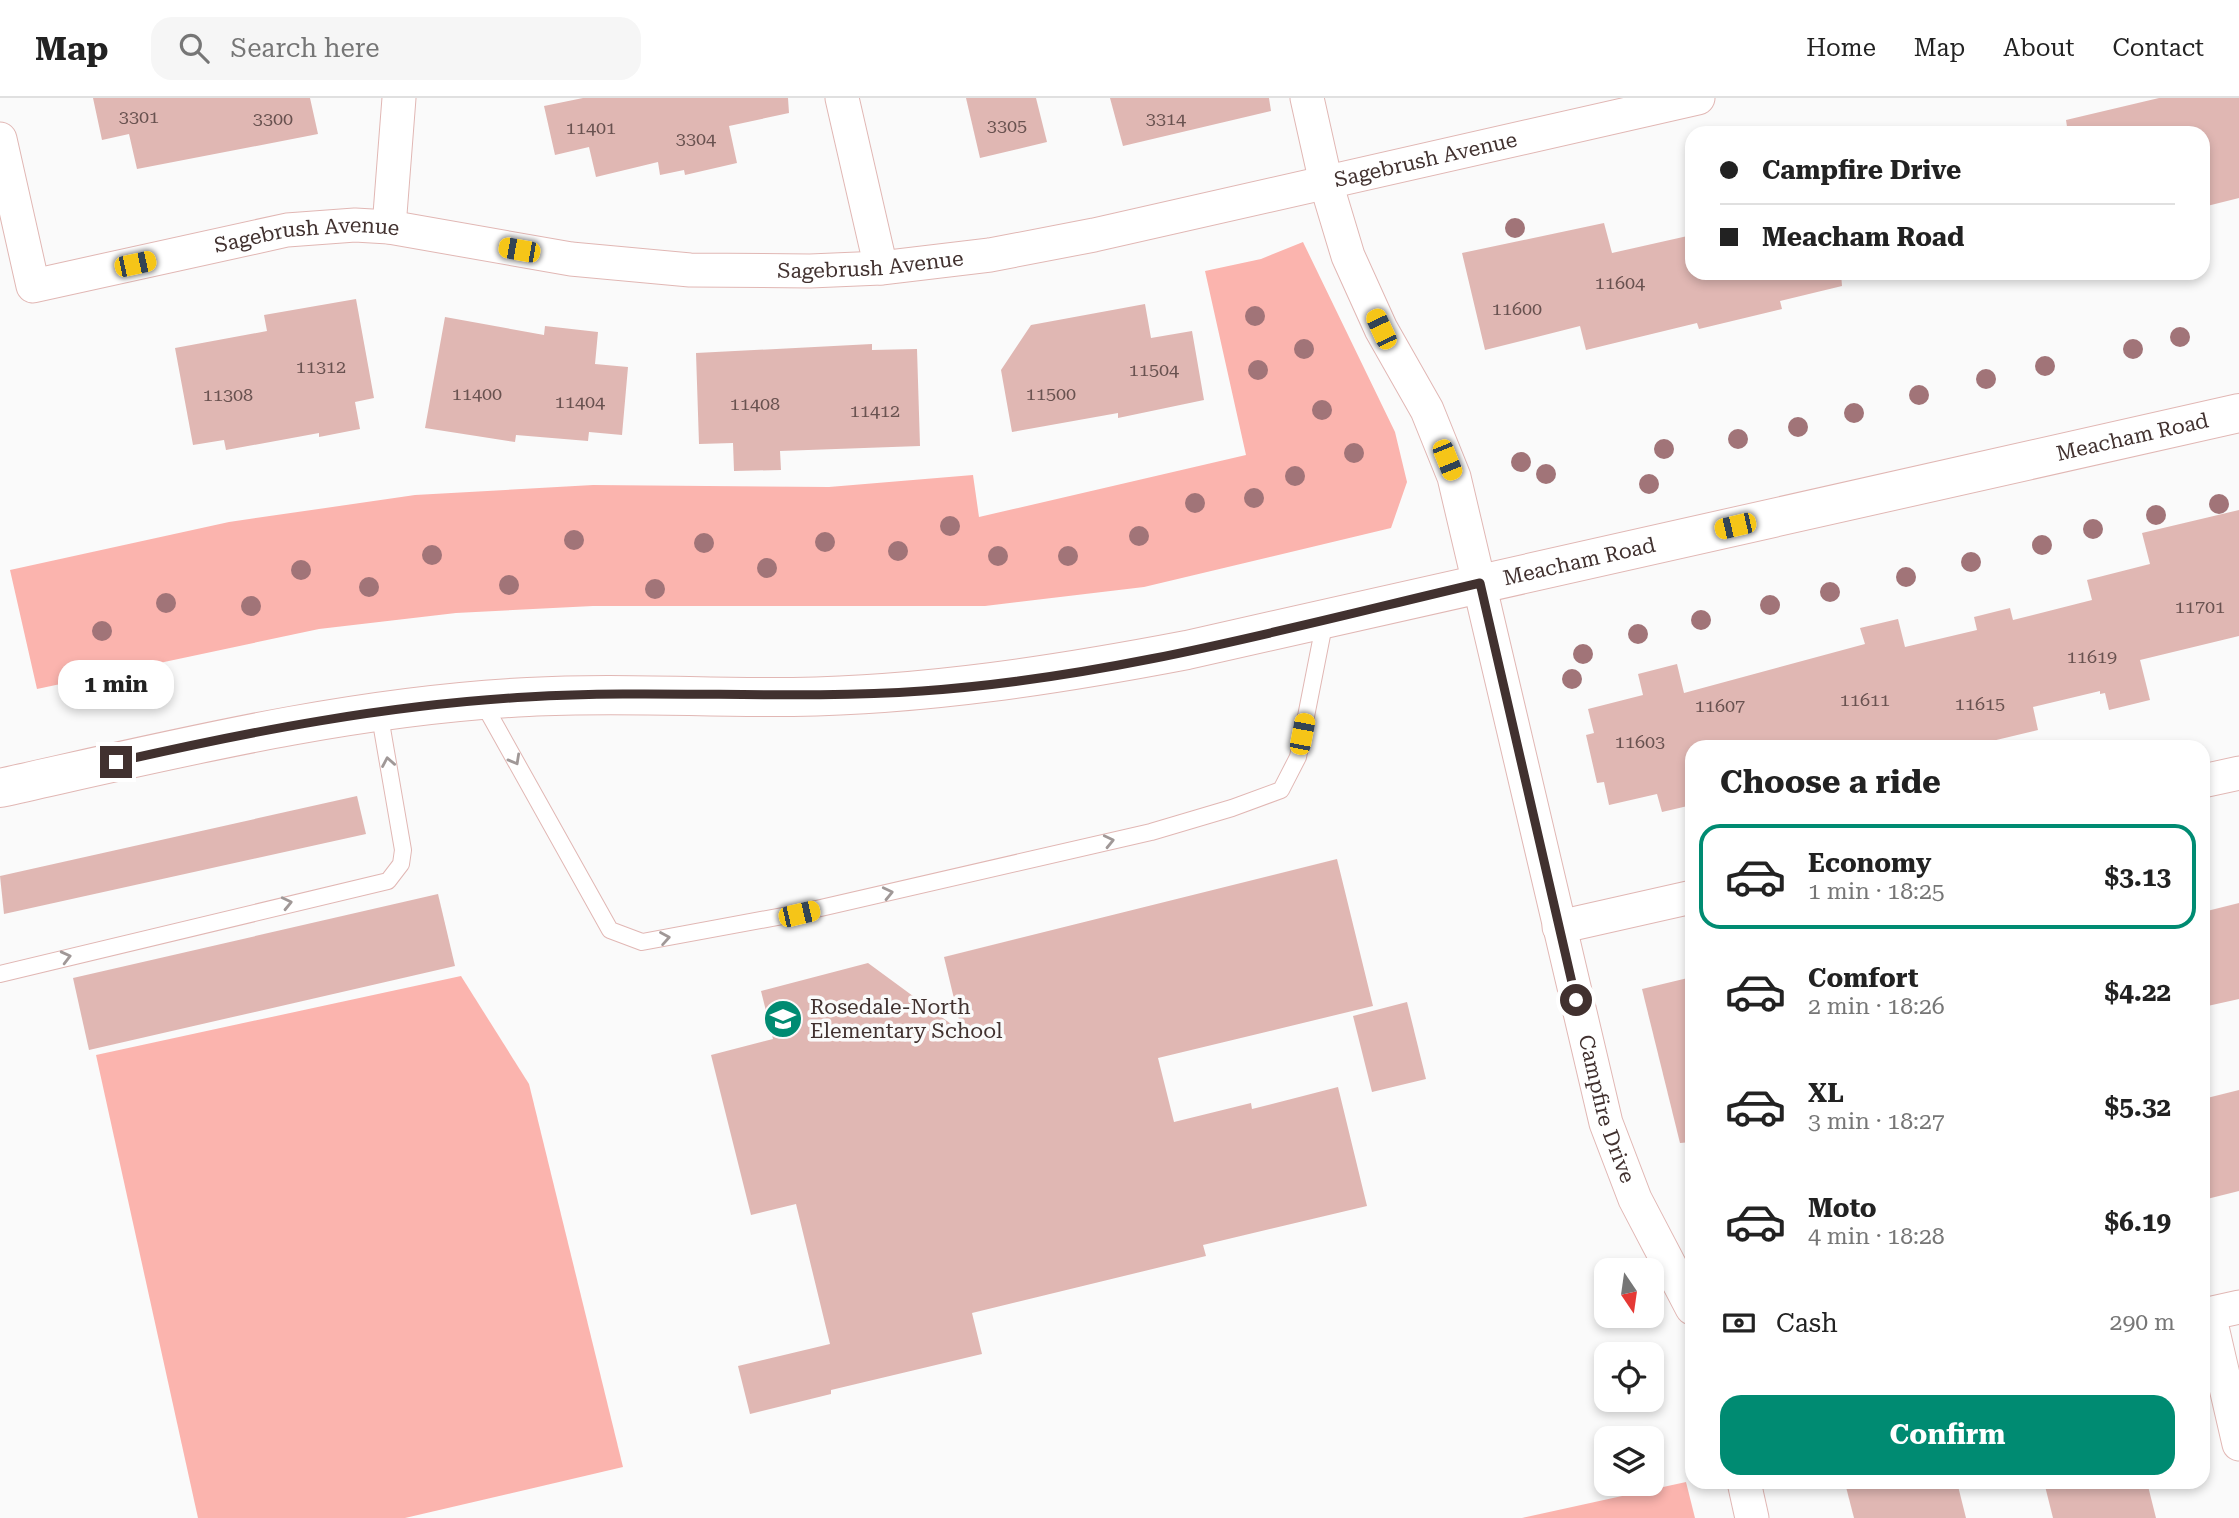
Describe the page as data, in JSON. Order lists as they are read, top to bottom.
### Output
{
  "streets": {
    "street": ["Sagebrush Avenue", "Meacham Road", "Campfire Drive"]
  },
  "crossings": [
    ["Sagebrush Avenue", "Campfire Drive"],
    ["Meacham Road", "Campfire Drive"]
  ],
  "places": {
    "school or university": ["Rosedale-North Elementary School"]
  },
  "house_numbers": [
    "3301",
    "3300",
    "3314",
    "3305",
    "11401",
    "3304",
    "11604",
    "11600",
    "11312",
    "11504",
    "11400",
    "11500",
    "11308",
    "11404",
    "11408",
    "11412",
    "11701",
    "11619",
    "11611",
    "11615",
    "11607",
    "11603"
  ],
  "north": "bottom",
  "page": {
    "header": "Map",
    "search": "Search here",
    "nav": [
      "Home",
      "Map",
      "About",
      "Contact"
    ],
    "banner": ["Campfire Drive", "Meacham Road"],
    "bubble": "1 min",
    "heading": "Choose a ride",
    "list": [
      {
        "name": "Economy",
        "note": "1 min · 18:25",
        "value": "$3.13"
      },
      {
        "name": "Comfort",
        "note": "2 min · 18:26",
        "value": "$4.22"
      },
      {
        "name": "XL",
        "note": "3 min · 18:27",
        "value": "$5.32"
      },
      {
        "name": "Moto",
        "note": "4 min · 18:28",
        "value": "$6.19"
      }
    ],
    "pay": ["Cash", "290 m"],
    "buttons": "Confirm"
  }
}
